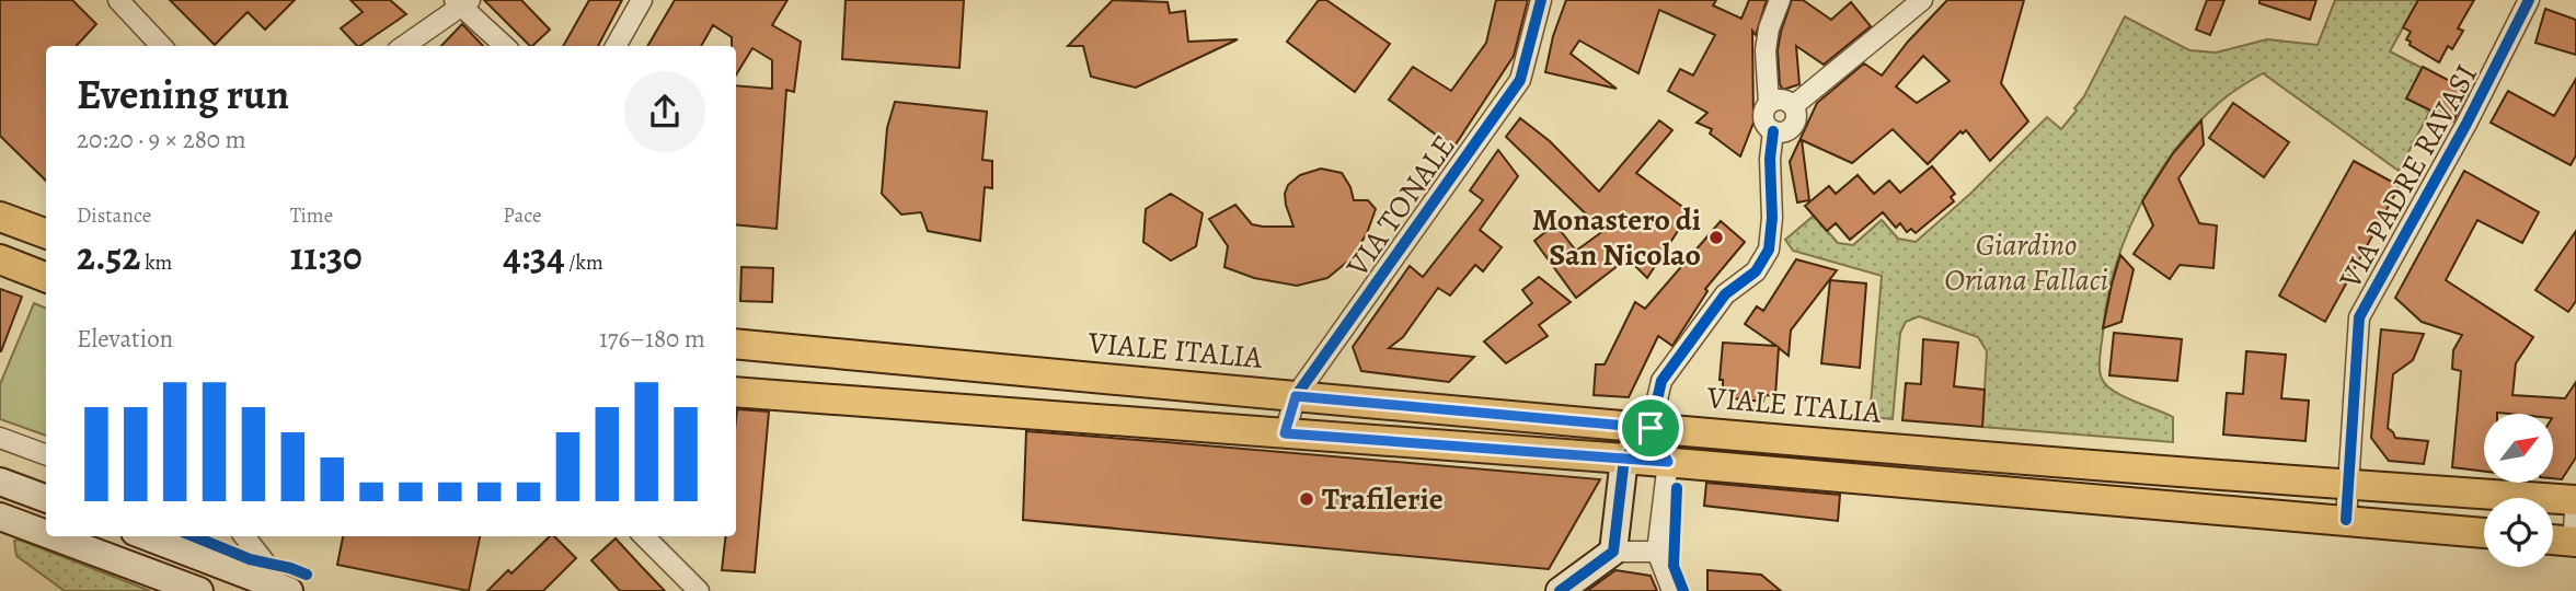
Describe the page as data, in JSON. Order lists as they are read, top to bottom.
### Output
{
  "streets": {
    "main road": ["VIALE ITALIA"],
    "street": ["VIA PADRE RAVASI", "VIA TONALE"]
  },
  "crossings": [
    ["VIA PADRE RAVASI", "VIALE ITALIA"],
    ["VIA TONALE", "VIALE ITALIA"]
  ],
  "parks": ["Giardino Oriana Fallaci"],
  "places": ["Monastero di San Nicolao", "Trafilerie"],
  "north": "top right",
  "page": {
    "heading": ["Evening run", "20:20 · 9 × 280 m"],
    "stats": [
      ["Distance", "2.52 km"],
      ["Time", "11:30"],
      ["Pace", "4:34 /km"]
    ],
    "chart": ["Elevation", "176–180 m"]
  }
}
